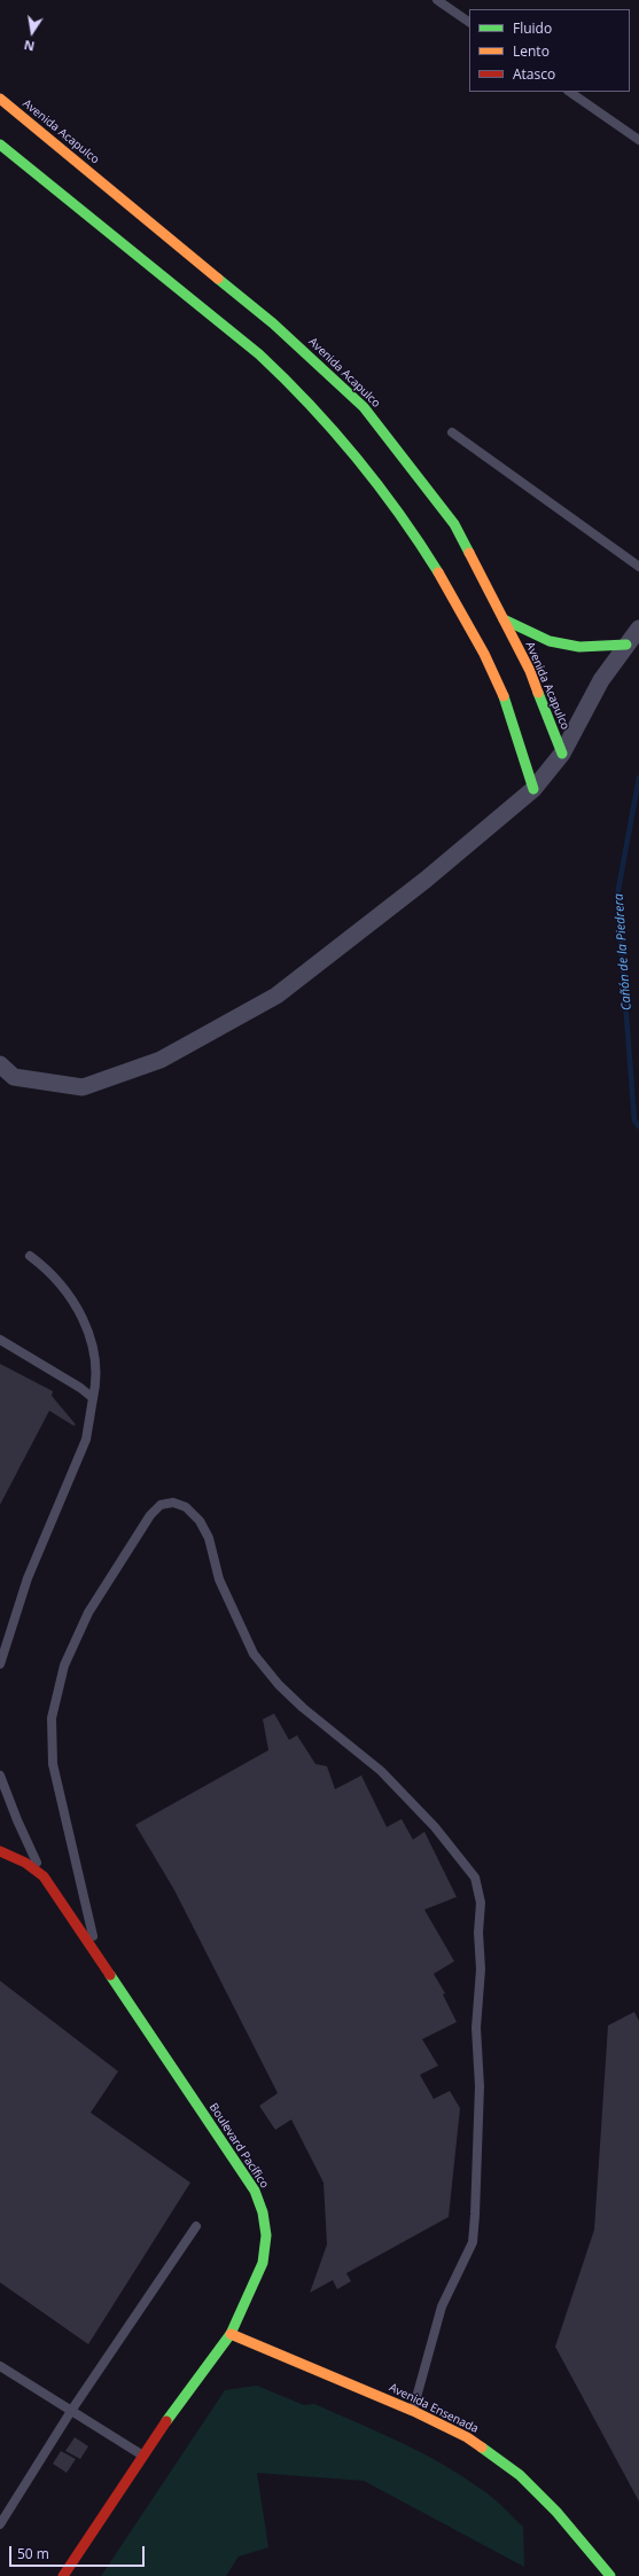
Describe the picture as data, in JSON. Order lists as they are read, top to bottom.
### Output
{
  "streets": {
    "main road": ["Avenida Acapulco", "Boulevard Pacífico", "Avenida Ensenada"]
  },
  "crossings": [
    ["Boulevard Pacífico", "Avenida Ensenada"]
  ],
  "water": ["Cañón de la Piedrera"],
  "legend": ["Fluido", "Lento", "Atasco"],
  "scale_bar": "50 m",
  "north": "bottom"
}
